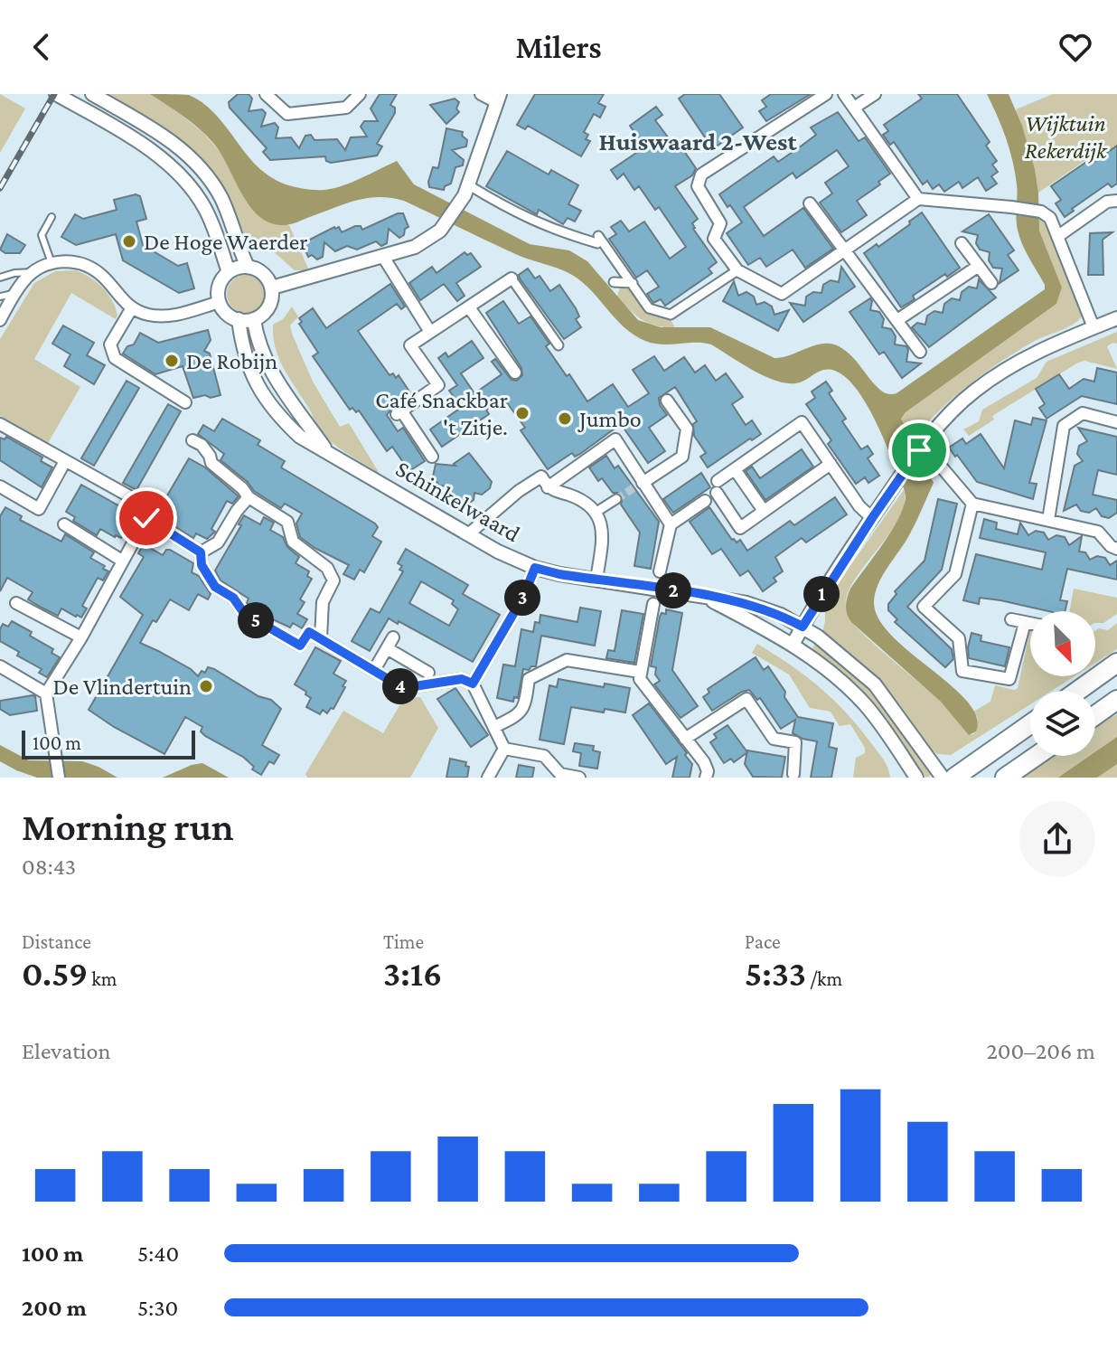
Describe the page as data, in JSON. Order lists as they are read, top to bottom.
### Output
{
  "streets": {
    "street": ["Schinkelwaard"]
  },
  "districts": ["Huiswaard 2-West"],
  "parks": ["Wijktuin Rekerdijk"],
  "places": [
    "De Hoge Waerder",
    "De Robijn",
    "Café Snackbar 't Zitje.",
    "Jumbo",
    "De Vlindertuin"
  ],
  "scale_bar": "100 m",
  "north": "bottom right",
  "page": {
    "header": "Milers",
    "pins": [
      "2",
      "1",
      "3",
      "5",
      "4"
    ],
    "scale": "100 m",
    "heading": ["Morning run", "08:43"],
    "stats": [
      ["Distance", "0.59 km"],
      ["Time", "3:16"],
      ["Pace", "5:33 /km"]
    ],
    "chart": ["Elevation", "200–206 m"],
    "list": [
      {
        "name": "100 m",
        "note": "5:40"
      },
      {
        "name": "200 m",
        "note": "5:30"
      }
    ]
  }
}
